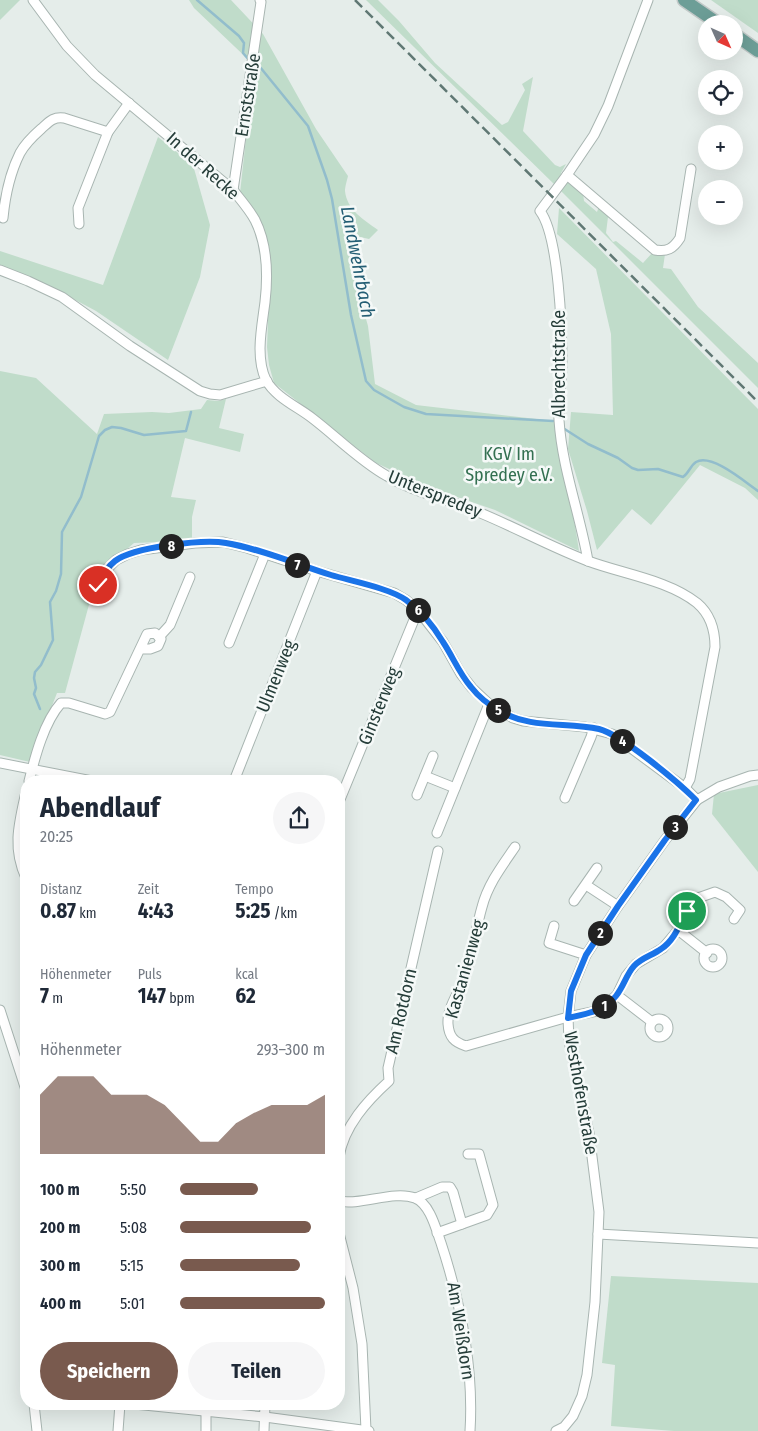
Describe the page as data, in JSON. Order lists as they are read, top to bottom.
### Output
{
  "streets": {
    "street": [
      "Ernststraße",
      "In der Recke",
      "Albrechtstraße",
      "Unterspredey",
      "Ulmenweg",
      "Ginsterweg",
      "Kastanienweg",
      "Am Rotdorn",
      "Westhofenstraße",
      "Am Weißdorn"
    ]
  },
  "crossings": [
    ["Ernststraße", "In der Recke"],
    ["In der Recke", "Unterspredey"],
    ["Albrechtstraße", "Unterspredey"],
    ["Kastanienweg", "Westhofenstraße"]
  ],
  "water": ["Landwehrbach"],
  "parks": ["KGV Im Spredey e.V."],
  "north": "bottom right",
  "page": {
    "map_buttons": ["+", "−"],
    "pins": [
      "8",
      "7",
      "6",
      "5",
      "4",
      "3",
      "2",
      "1"
    ],
    "heading": ["Abendlauf", "20:25"],
    "stats": [
      ["Distanz", "0.87 km"],
      ["Zeit", "4:43"],
      ["Tempo", "5:25 /km"],
      ["Höhenmeter", "7 m"],
      ["Puls", "147 bpm"],
      ["kcal", "62"]
    ],
    "chart": ["Höhenmeter", "293–300 m"],
    "list": [
      {
        "name": "100 m",
        "note": "5:50"
      },
      {
        "name": "200 m",
        "note": "5:08"
      },
      {
        "name": "300 m",
        "note": "5:15"
      },
      {
        "name": "400 m",
        "note": "5:01"
      }
    ],
    "buttons": ["Speichern", "Teilen"]
  }
}
